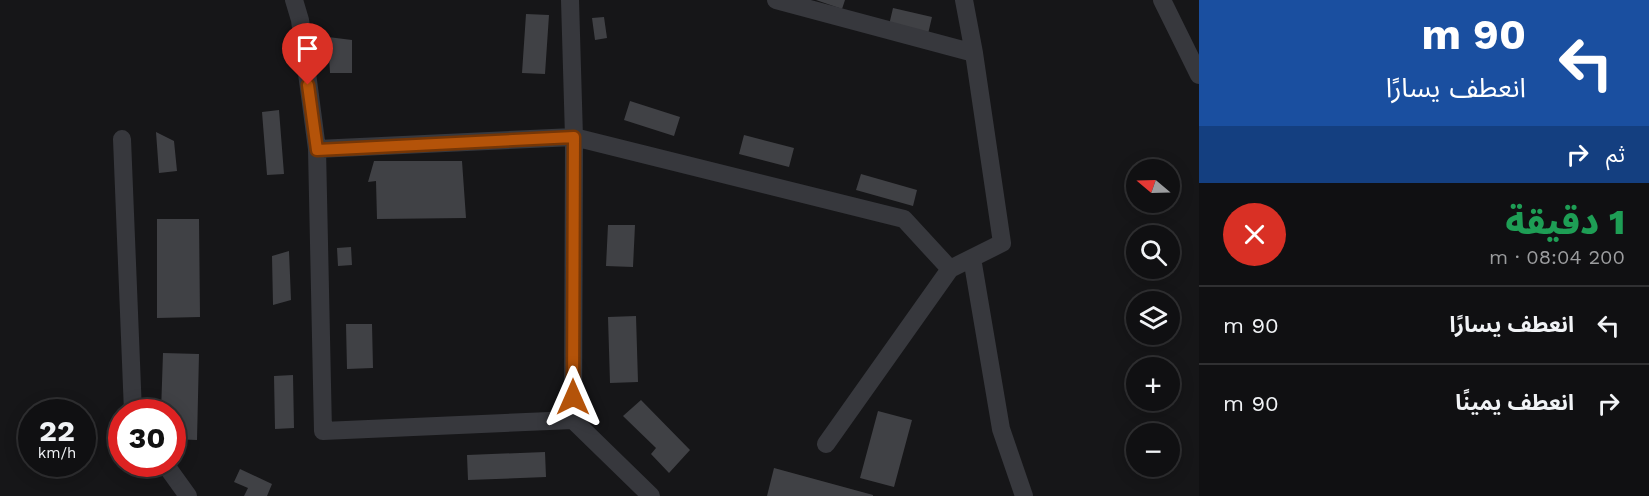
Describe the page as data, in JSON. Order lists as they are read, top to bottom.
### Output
{
  "north": "left",
  "page": {
    "turn": ["90 m", "انعطف يسارًا"],
    "then": "ثم",
    "map_buttons": ["+", "−"],
    "heading": ["1 دقيقة", "200 m · 08:04"],
    "list": [
      {
        "name": "انعطف يسارًا",
        "value": "90 m"
      },
      {
        "name": "انعطف يمينًا",
        "value": "90 m"
      }
    ],
    "speed": "22 km/h",
    "limit": "30"
  }
}
